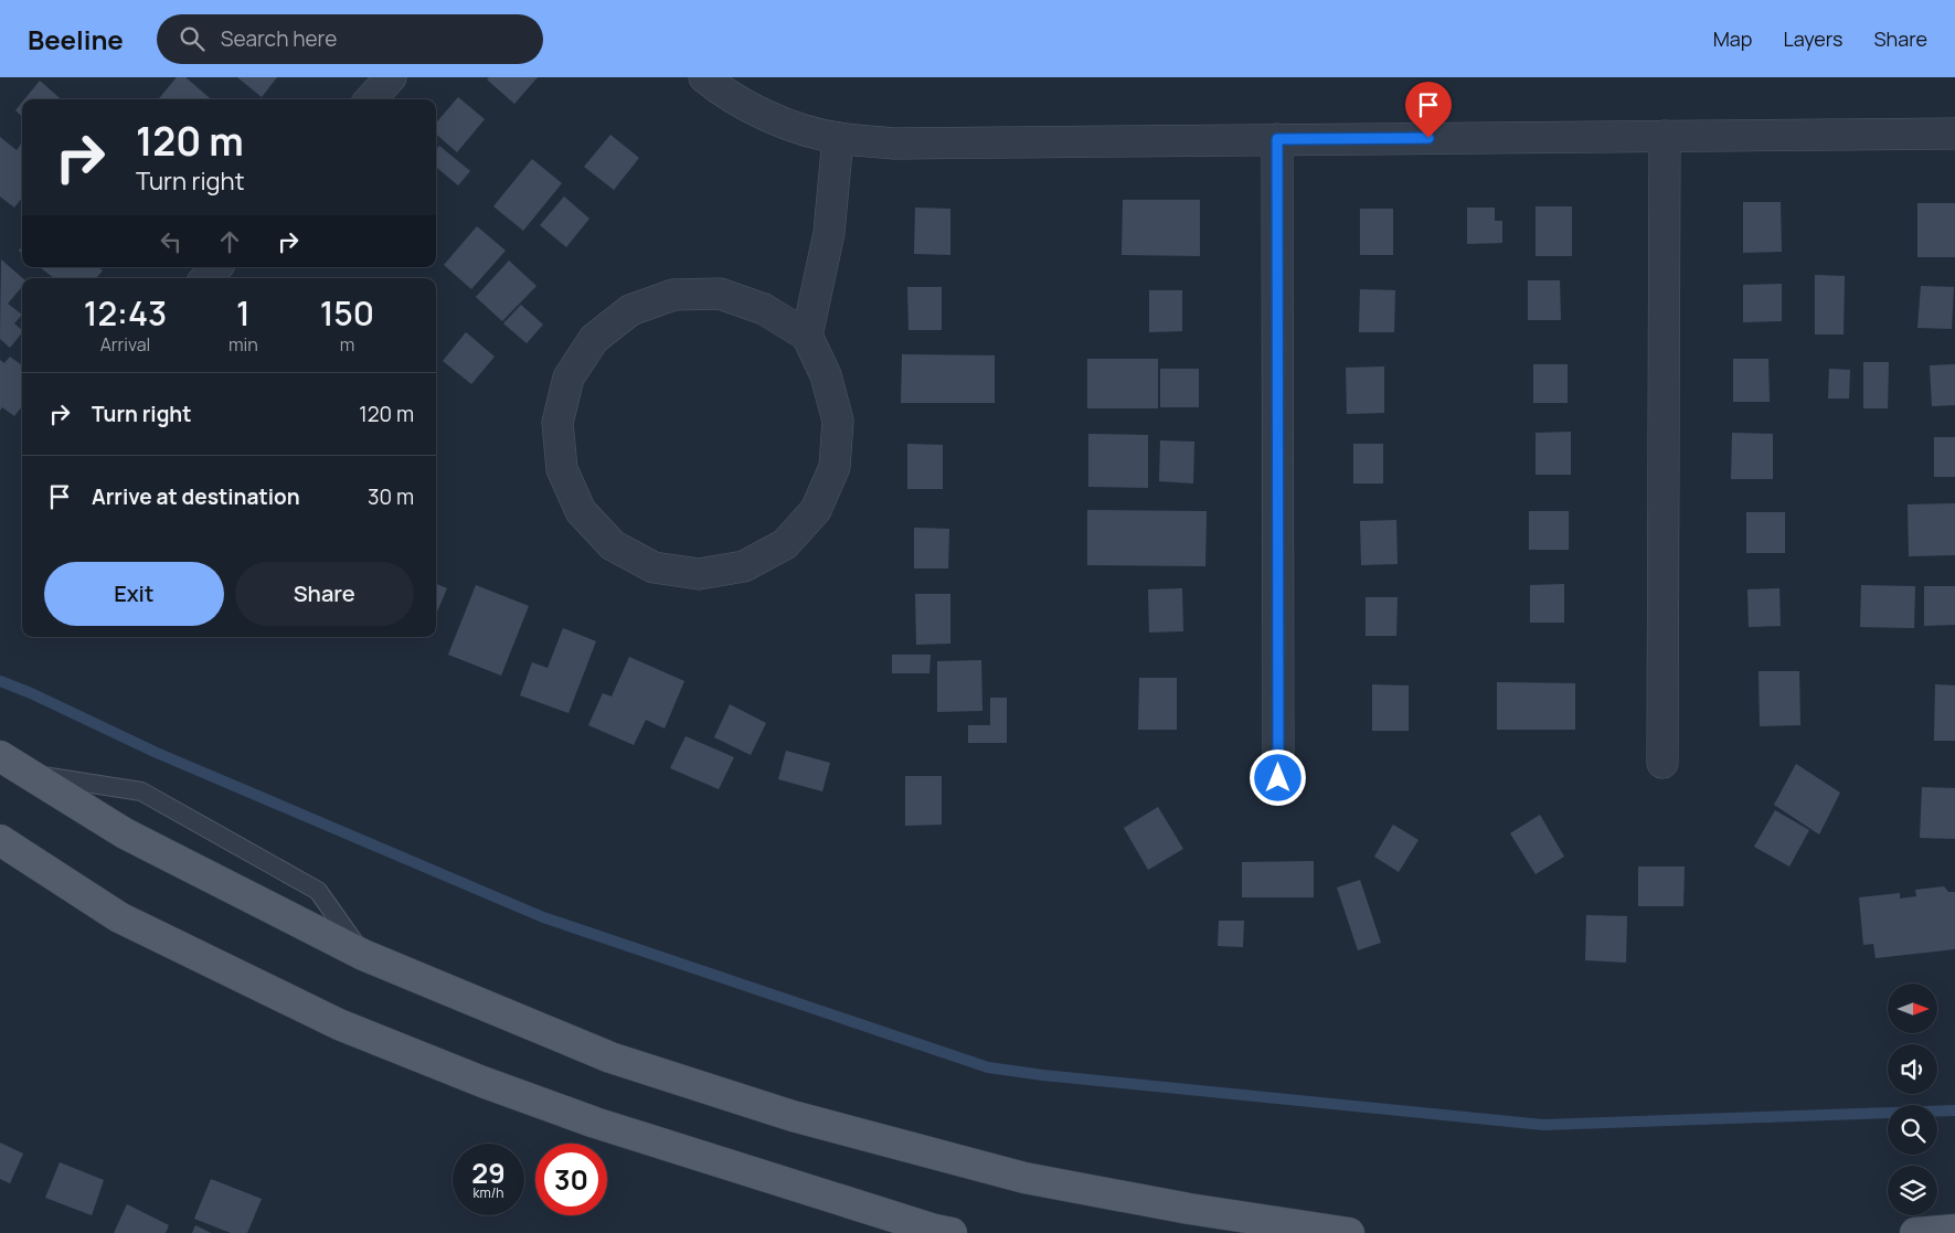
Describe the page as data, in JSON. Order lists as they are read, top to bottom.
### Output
{
  "north": "right",
  "page": {
    "header": "Beeline",
    "search": "Search here",
    "nav": ["Map", "Layers", "Share"],
    "turn": ["120 m", "Turn right"],
    "eta": [
      "12:43",
      "Arrival",
      "1",
      "min",
      "150",
      "m"
    ],
    "list": [
      {
        "name": "Turn right",
        "value": "120 m"
      },
      {
        "name": "Arrive at destination",
        "value": "30 m"
      }
    ],
    "buttons": ["Exit", "Share"],
    "speed": "29 km/h",
    "limit": "30"
  }
}
